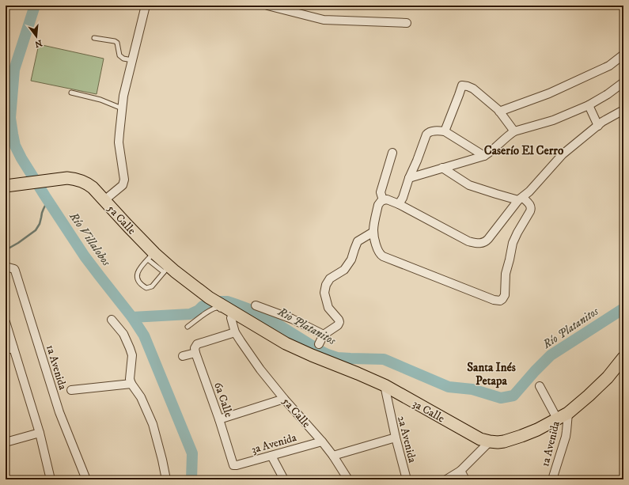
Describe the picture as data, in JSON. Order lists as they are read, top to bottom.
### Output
{
  "streets": {
    "main road": ["5a Calle", "3a Calle"],
    "street": [
      "1a Avenida",
      "6a Calle",
      "2a Avenida",
      "3a Avenida"
    ]
  },
  "crossings": [
    ["5a Calle", "6a Calle"],
    ["5a Calle", "3a Calle"],
    ["5a Calle", "3a Avenida"],
    ["1a Avenida", "3a Calle"],
    ["6a Calle", "3a Avenida"],
    ["3a Calle", "2a Avenida"]
  ],
  "districts": ["Caserío El Cerro", "Santa Inés Petapa"],
  "water": ["Río Villalobos", "Rio Platanitos", "Río Platanitos"],
  "north": "bottom"
}
